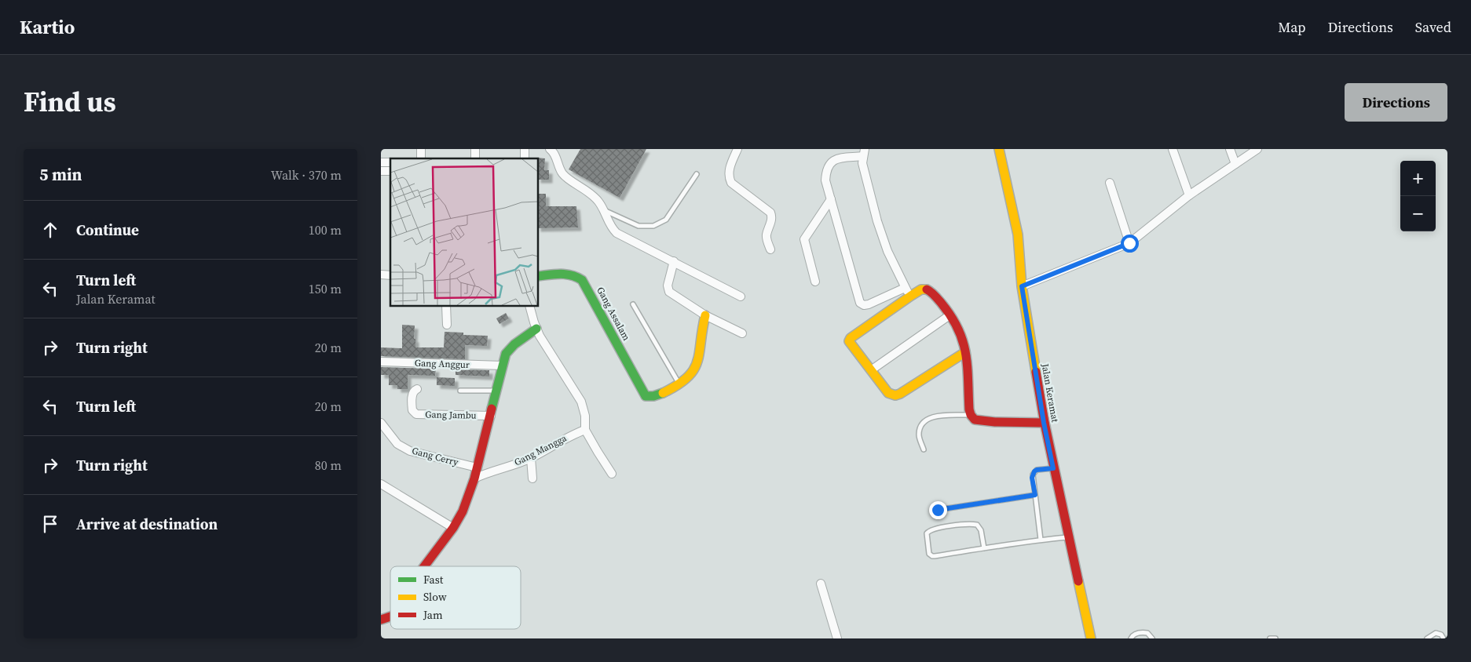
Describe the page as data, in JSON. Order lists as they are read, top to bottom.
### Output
{
  "streets": {
    "street": [
      "Gang Assalam",
      "Gang Anggur",
      "Jalan Keramat",
      "Gang Jambu",
      "Gang Mangga",
      "Gang Cerry"
    ]
  },
  "legend": ["Fast", "Slow", "Jam"],
  "page": {
    "header": "Kartio",
    "nav": ["Map", "Directions", "Saved"],
    "title": "Find us",
    "buttons": "Directions",
    "heading": ["5 min", "Walk · 370 m"],
    "map_buttons": ["+", "−"],
    "list": [
      ["Continue", "100 m"],
      ["Turn left", "Jalan Keramat", "150 m"],
      ["Turn right", "20 m"],
      ["Turn left", "20 m"],
      ["Turn right", "80 m"],
      "Arrive at destination"
    ]
  }
}
